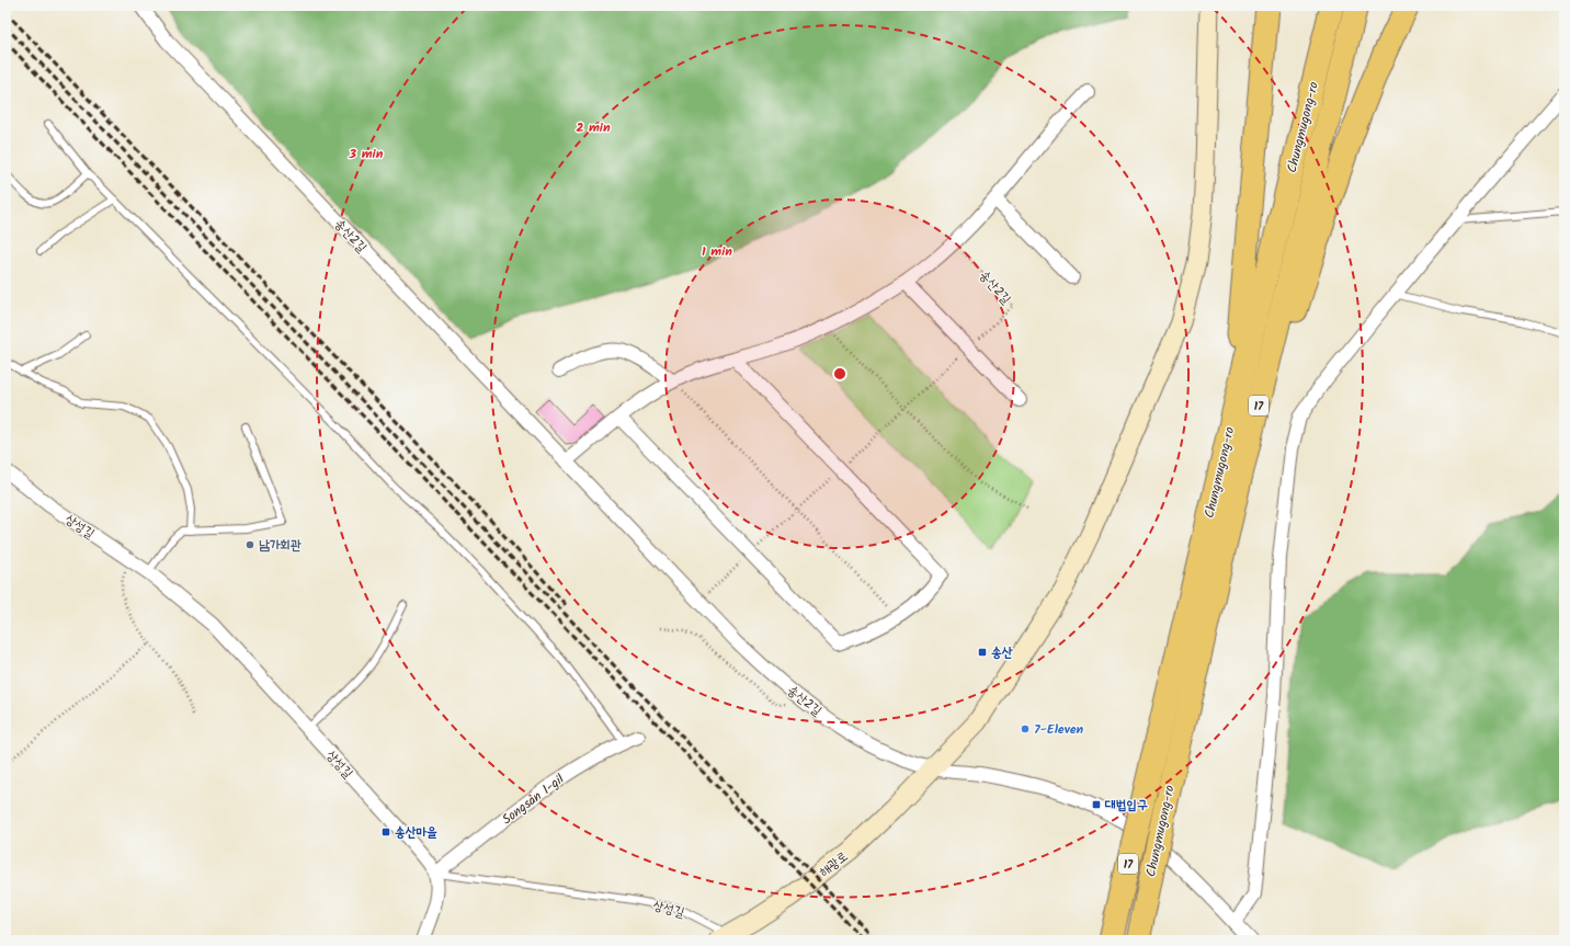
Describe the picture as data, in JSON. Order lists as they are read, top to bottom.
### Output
{
  "streets": {
    "highway": ["Chungmugong-ro", "17"],
    "main road": ["해광로"],
    "street": ["송산2길", "상성길", "Songsan 1-gil"]
  },
  "crossings": [
    ["송산2길", "해광로"],
    ["상성길", "Songsan 1-gil"],
    ["상성길", "해광로"]
  ],
  "places": {
    "other": ["남가회관", "7-Eleven"],
    "transit": ["송산", "대법입구", "송산마을"]
  },
  "rings": ["2 min", "3 min", "1 min"]
}
